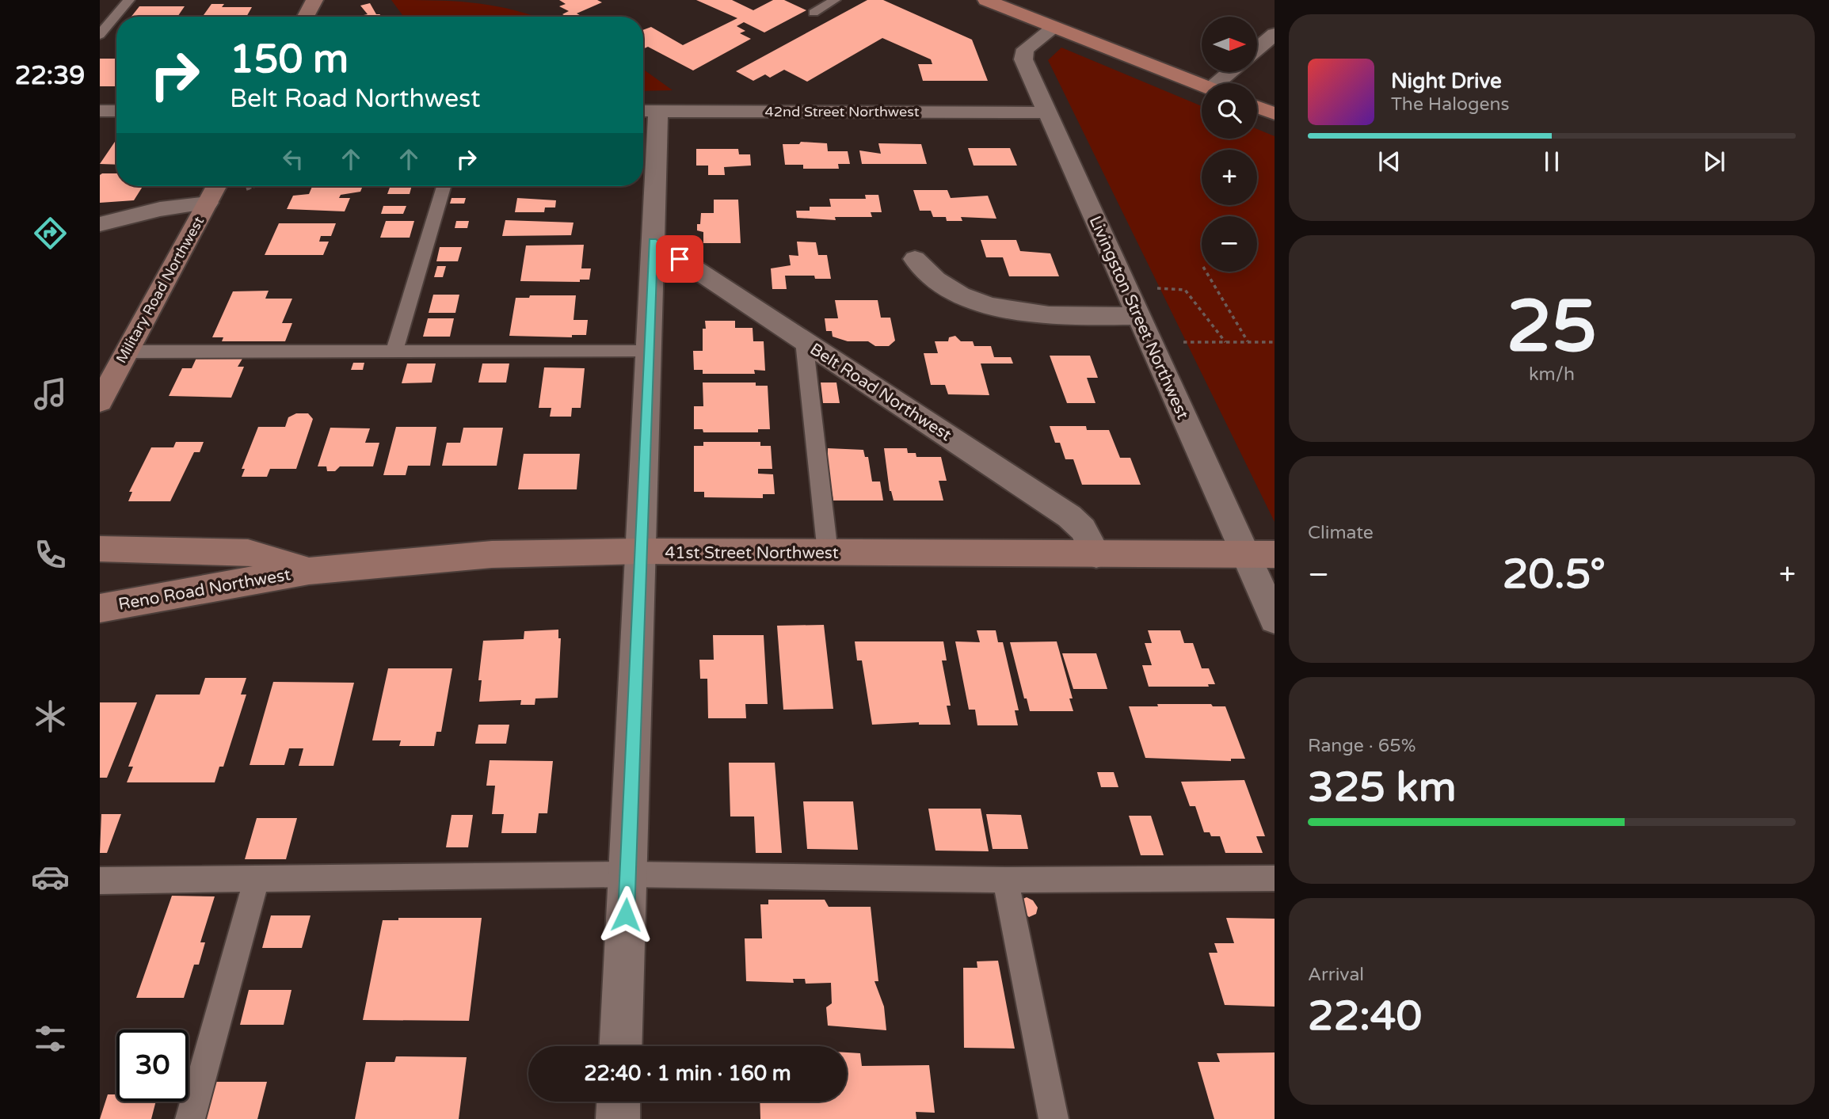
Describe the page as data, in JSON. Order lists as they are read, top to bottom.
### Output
{
  "streets": {
    "main road": ["Military Road Northwest", "41st Street Northwest", "Reno Road Northwest"],
    "street": ["42nd Street Northwest", "Livingston Street Northwest", "Belt Road Northwest"]
  },
  "crossings": [
    ["42nd Street Northwest", "Livingston Street Northwest"],
    ["Livingston Street Northwest", "41st Street Northwest"],
    ["Belt Road Northwest", "41st Street Northwest"],
    ["41st Street Northwest", "Reno Road Northwest"]
  ],
  "north": "right",
  "page": {
    "tabs": "22:39",
    "map_buttons": ["+", "−"],
    "turn": ["150 m", "Belt Road Northwest"],
    "song": ["Night Drive", "The Halogens"],
    "tile": [
      ["25", "km/h"],
      "Climate",
      ["Range · 65%", "325 km"],
      ["Arrival", "22:40"]
    ],
    "heat": ["−", "20.5°", "+"],
    "limit": "30",
    "trip": "22:40 · 1 min · 160 m"
  }
}
